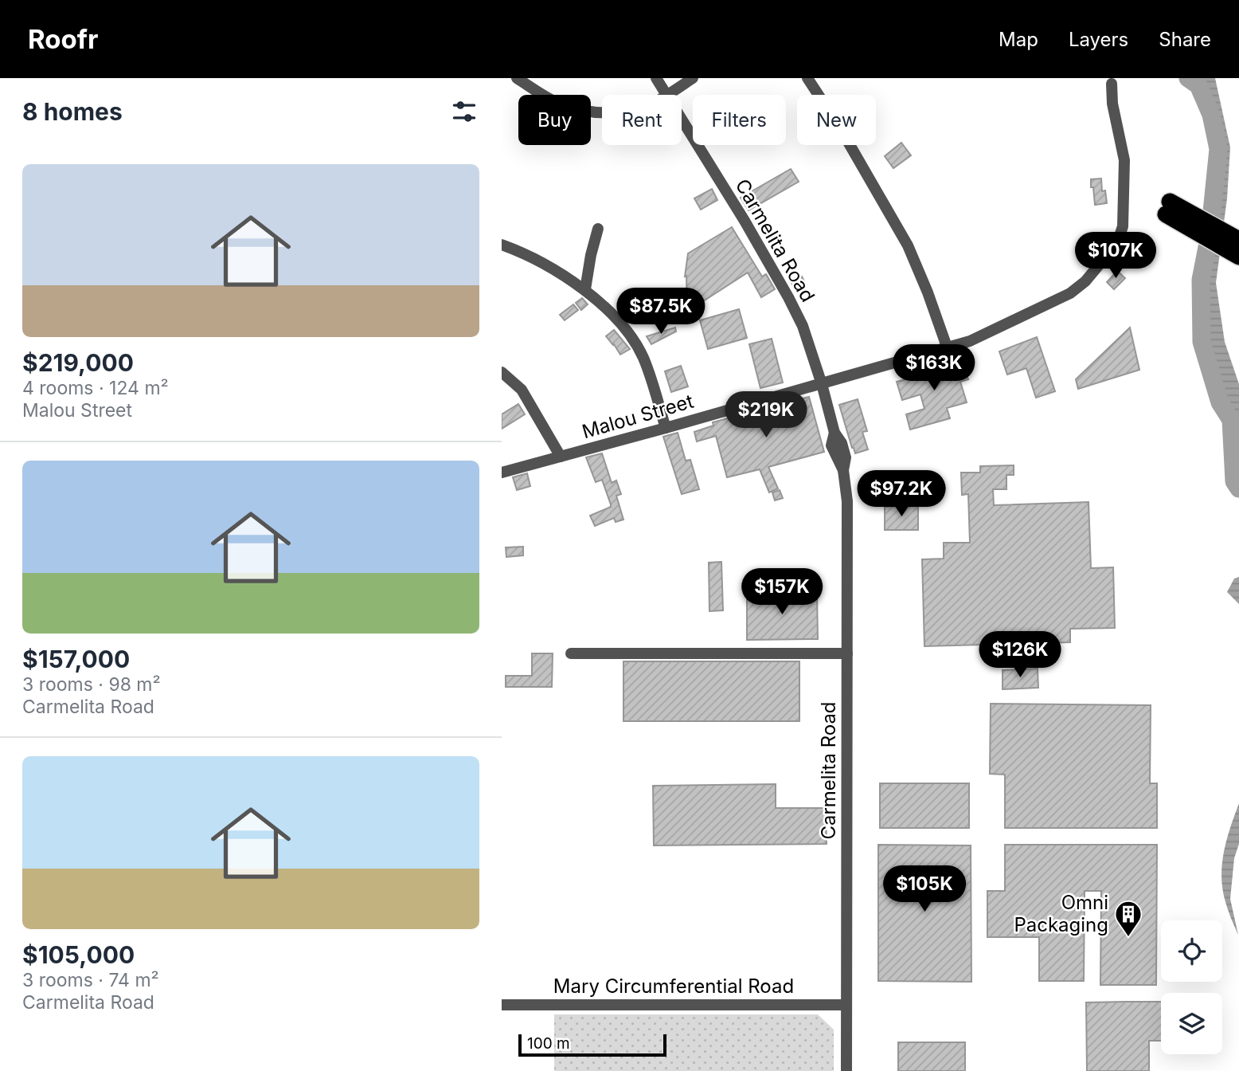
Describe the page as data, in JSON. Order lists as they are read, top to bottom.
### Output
{
  "streets": {
    "street": ["Carmelita Road", "Malou Street", "Mary Circumferential Road"]
  },
  "crossings": [
    ["Carmelita Road", "Malou Street"],
    ["Carmelita Road", "Mary Circumferential Road"]
  ],
  "places": {
    "building": ["Omni Packaging"]
  },
  "scale_bar": "100 m",
  "page": {
    "header": "Roofr",
    "nav": ["Map", "Layers", "Share"],
    "heading": "8 homes",
    "chip": [
      "Buy",
      "Rent",
      "Filters",
      "New"
    ],
    "list": [
      {
        "name": "$219,000",
        "note": "4 rooms · 124 m² · Malou Street"
      },
      {
        "name": "$157,000",
        "note": "3 rooms · 98 m² · Carmelita Road"
      },
      {
        "name": "$105,000",
        "note": "3 rooms · 74 m² · Carmelita Road"
      }
    ],
    "price": [
      "$107K",
      "$87.5K",
      "$163K",
      "$219K",
      "$97.2K",
      "$157K",
      "$126K",
      "$105K"
    ],
    "scale": "100 m"
  }
}
